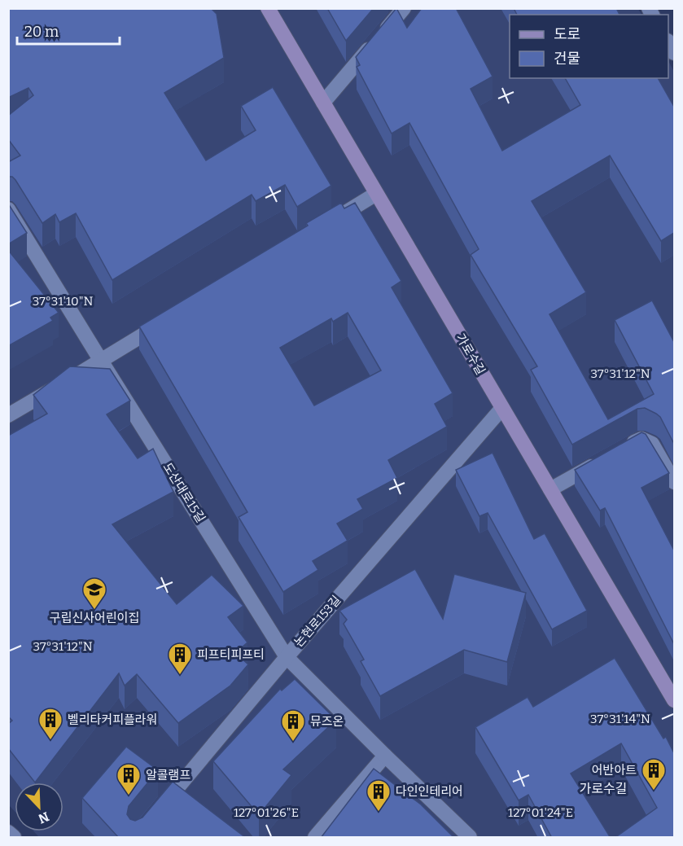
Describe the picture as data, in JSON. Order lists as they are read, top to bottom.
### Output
{
  "streets": {
    "street": ["가로수길", "도산대로15길", "논현로153길"]
  },
  "crossings": [
    ["가로수길", "논현로153길"],
    ["도산대로15길", "논현로153길"]
  ],
  "districts": ["가로수길"],
  "places": {
    "school or university": ["구립신사어린이집"],
    "building": [
      "피프티피프티",
      "벨리타커피플라워",
      "뮤즈온",
      "어반아트",
      "알콜램프",
      "다인인테리어"
    ]
  },
  "legend": ["도로", "건물"],
  "scale_bar": "20 m",
  "north": "bottom right",
  "coordinates": [
    "37°31'10\"N",
    "37°31'12\"N",
    "37°31'14\"N",
    "127°01'26\"E",
    "127°01'24\"E"
  ]
}
